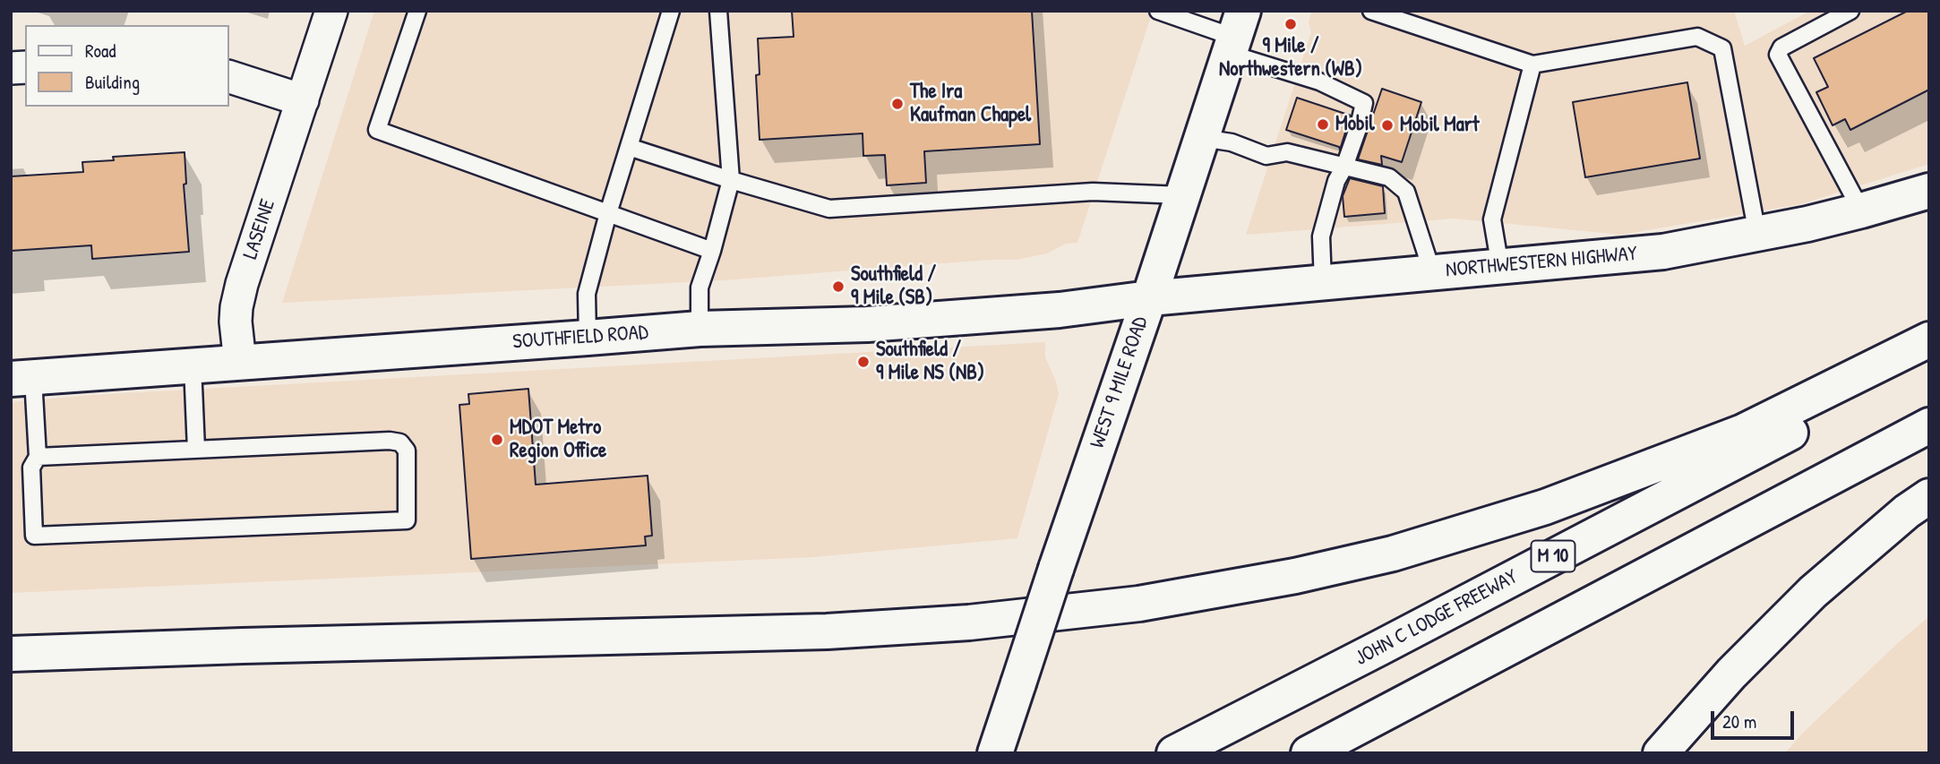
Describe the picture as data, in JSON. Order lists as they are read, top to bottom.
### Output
{
  "streets": {
    "main road": [
      "NORTHWESTERN HIGHWAY",
      "SOUTHFIELD ROAD",
      "WEST 9 MILE ROAD",
      "M 10",
      "JOHN C LODGE FREEWAY"
    ],
    "street": ["LASEINE"]
  },
  "crossings": [
    ["LASEINE", "SOUTHFIELD ROAD"],
    ["NORTHWESTERN HIGHWAY", "SOUTHFIELD ROAD"],
    ["NORTHWESTERN HIGHWAY", "WEST 9 MILE ROAD"],
    ["SOUTHFIELD ROAD", "WEST 9 MILE ROAD"]
  ],
  "places": [
    "9 Mile / Northwestern (WB)",
    "The Ira Kaufman Chapel",
    "Mobil",
    "Mobil Mart",
    "Southfield / 9 Mile (SB)",
    "Southfield / 9 Mile NS (NB)",
    "MDOT Metro Region Office"
  ],
  "legend": ["Road", "Building"],
  "scale_bar": "20 m"
}
